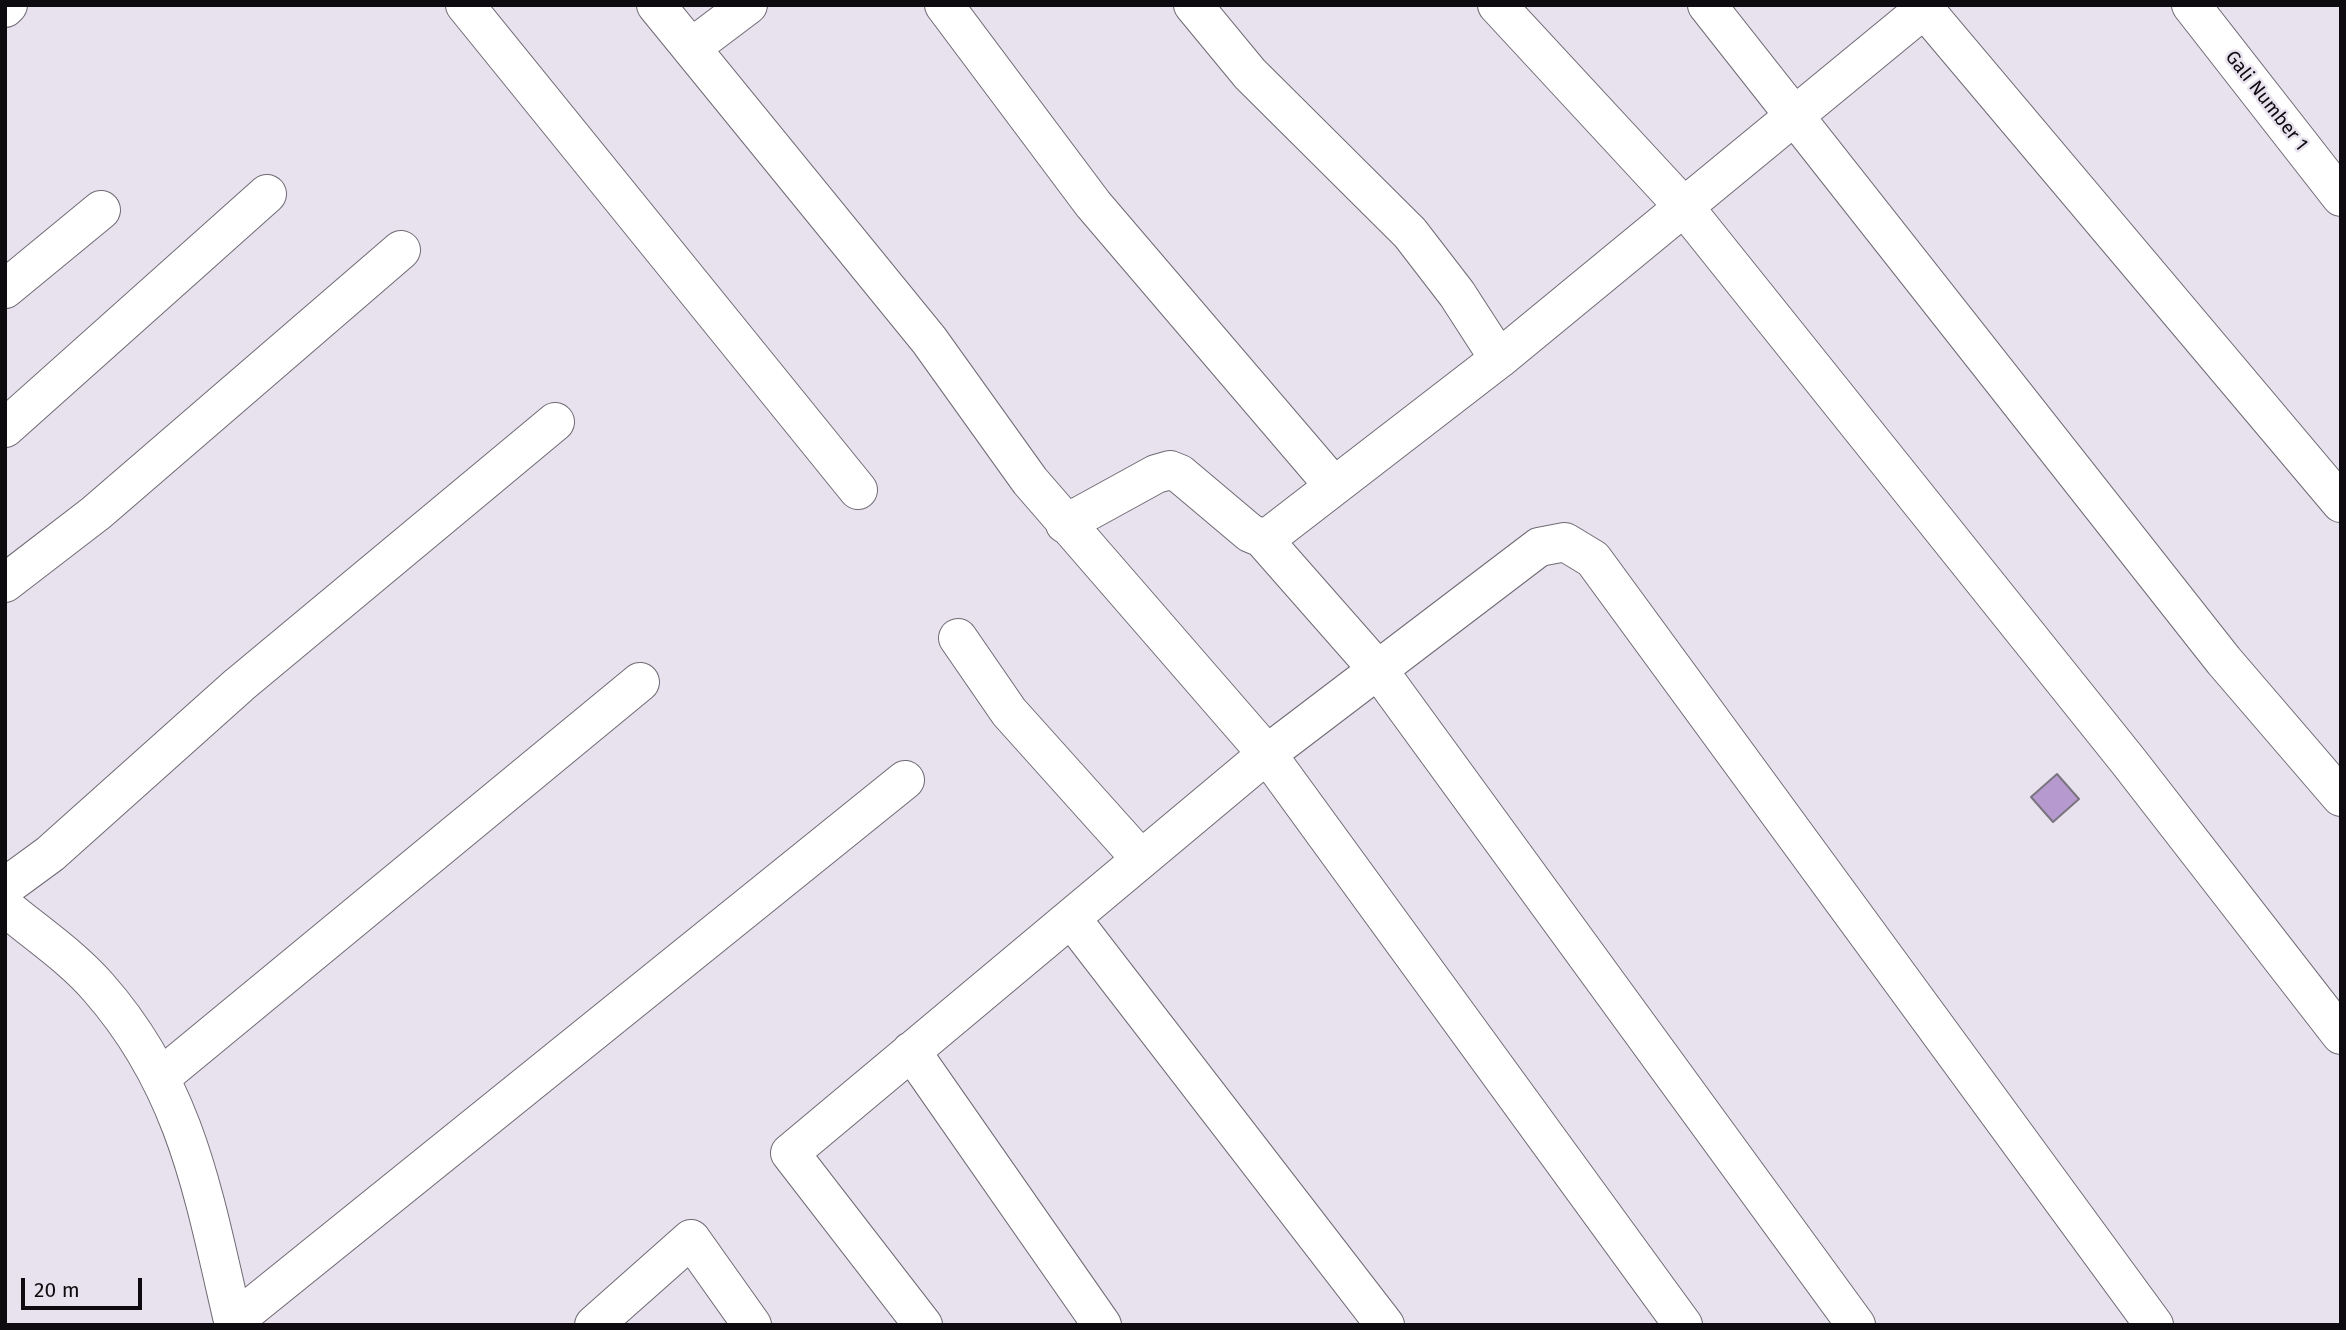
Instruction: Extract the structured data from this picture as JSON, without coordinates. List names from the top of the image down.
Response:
{
  "streets": {
    "street": ["Gali Number 1"]
  },
  "scale_bar": "20 m"
}
